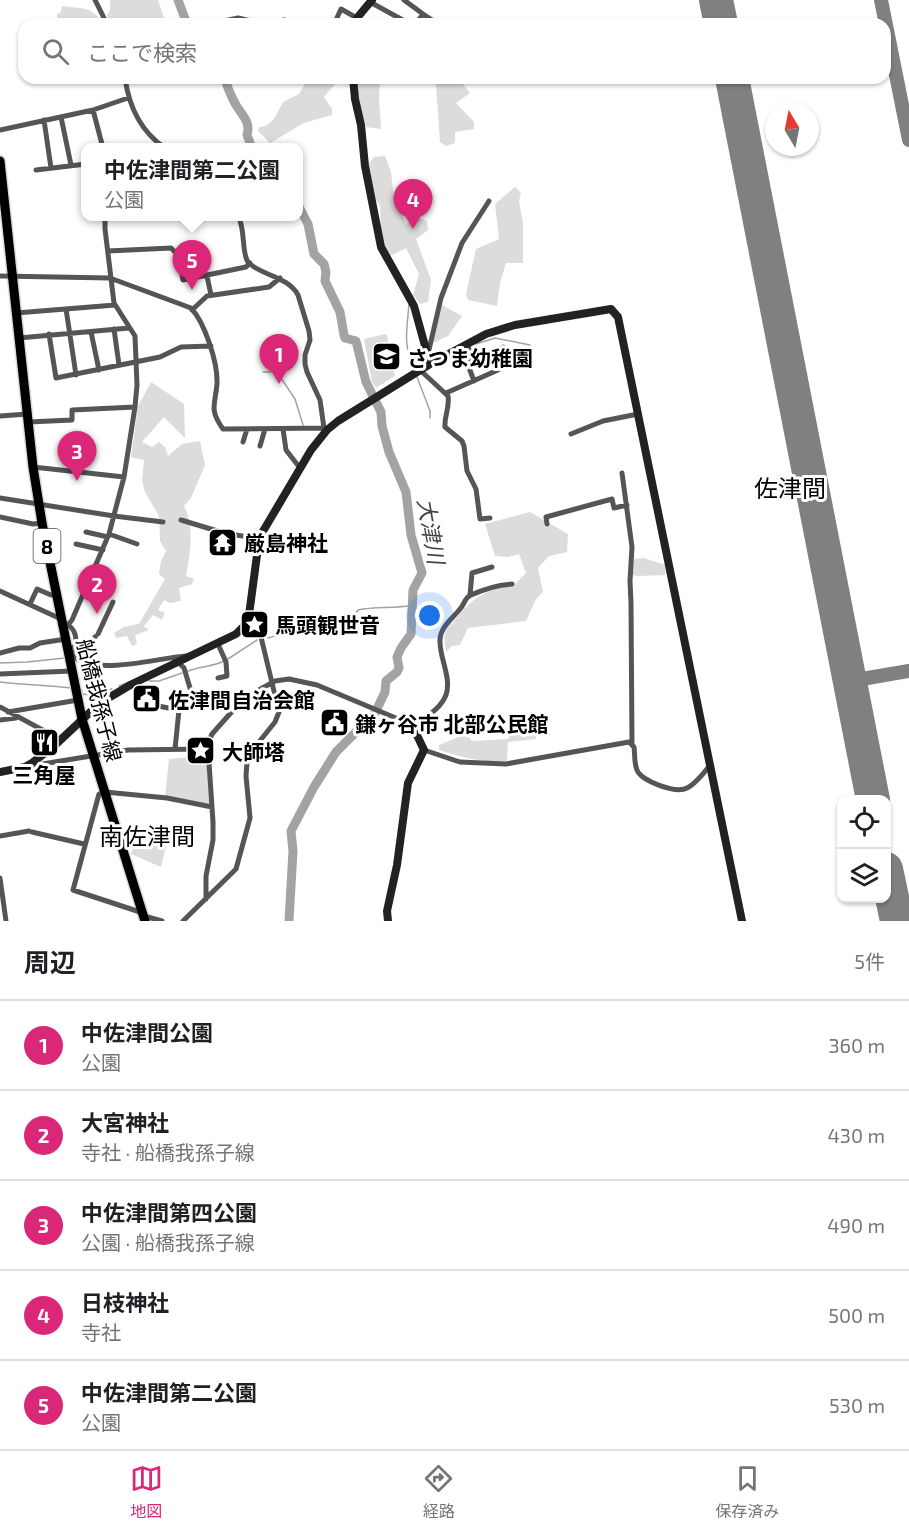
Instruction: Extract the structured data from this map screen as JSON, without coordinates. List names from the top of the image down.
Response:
{
  "streets": {
    "main road": ["8", "船橋我孫子線"]
  },
  "districts": ["佐津間", "南佐津間"],
  "water": ["大津川"],
  "places": {
    "school or university": ["さつま幼稚園"],
    "temple": ["厳島神社"],
    "place": ["馬頭観世音", "大師塔"],
    "public building": ["佐津間自治会館", "鎌ヶ谷市 北部公民館"],
    "restaurant": ["三角屋"]
  },
  "north": "top",
  "page": {
    "search": "ここで検索",
    "popup": ["中佐津間第二公園", "公園"],
    "pins": [
      "4",
      "5",
      "1",
      "3",
      "2"
    ],
    "heading": ["周辺", "5件"],
    "list": [
      {
        "mark": "1",
        "name": "中佐津間公園",
        "note": "公園",
        "value": "360 m"
      },
      {
        "mark": "2",
        "name": "大宮神社",
        "note": "寺社 · 船橋我孫子線",
        "value": "430 m"
      },
      {
        "mark": "3",
        "name": "中佐津間第四公園",
        "note": "公園 · 船橋我孫子線",
        "value": "490 m"
      },
      {
        "mark": "4",
        "name": "日枝神社",
        "note": "寺社",
        "value": "500 m"
      },
      {
        "mark": "5",
        "name": "中佐津間第二公園",
        "note": "公園",
        "value": "530 m"
      }
    ],
    "nav": ["地図", "経路", "保存済み"]
  }
}
